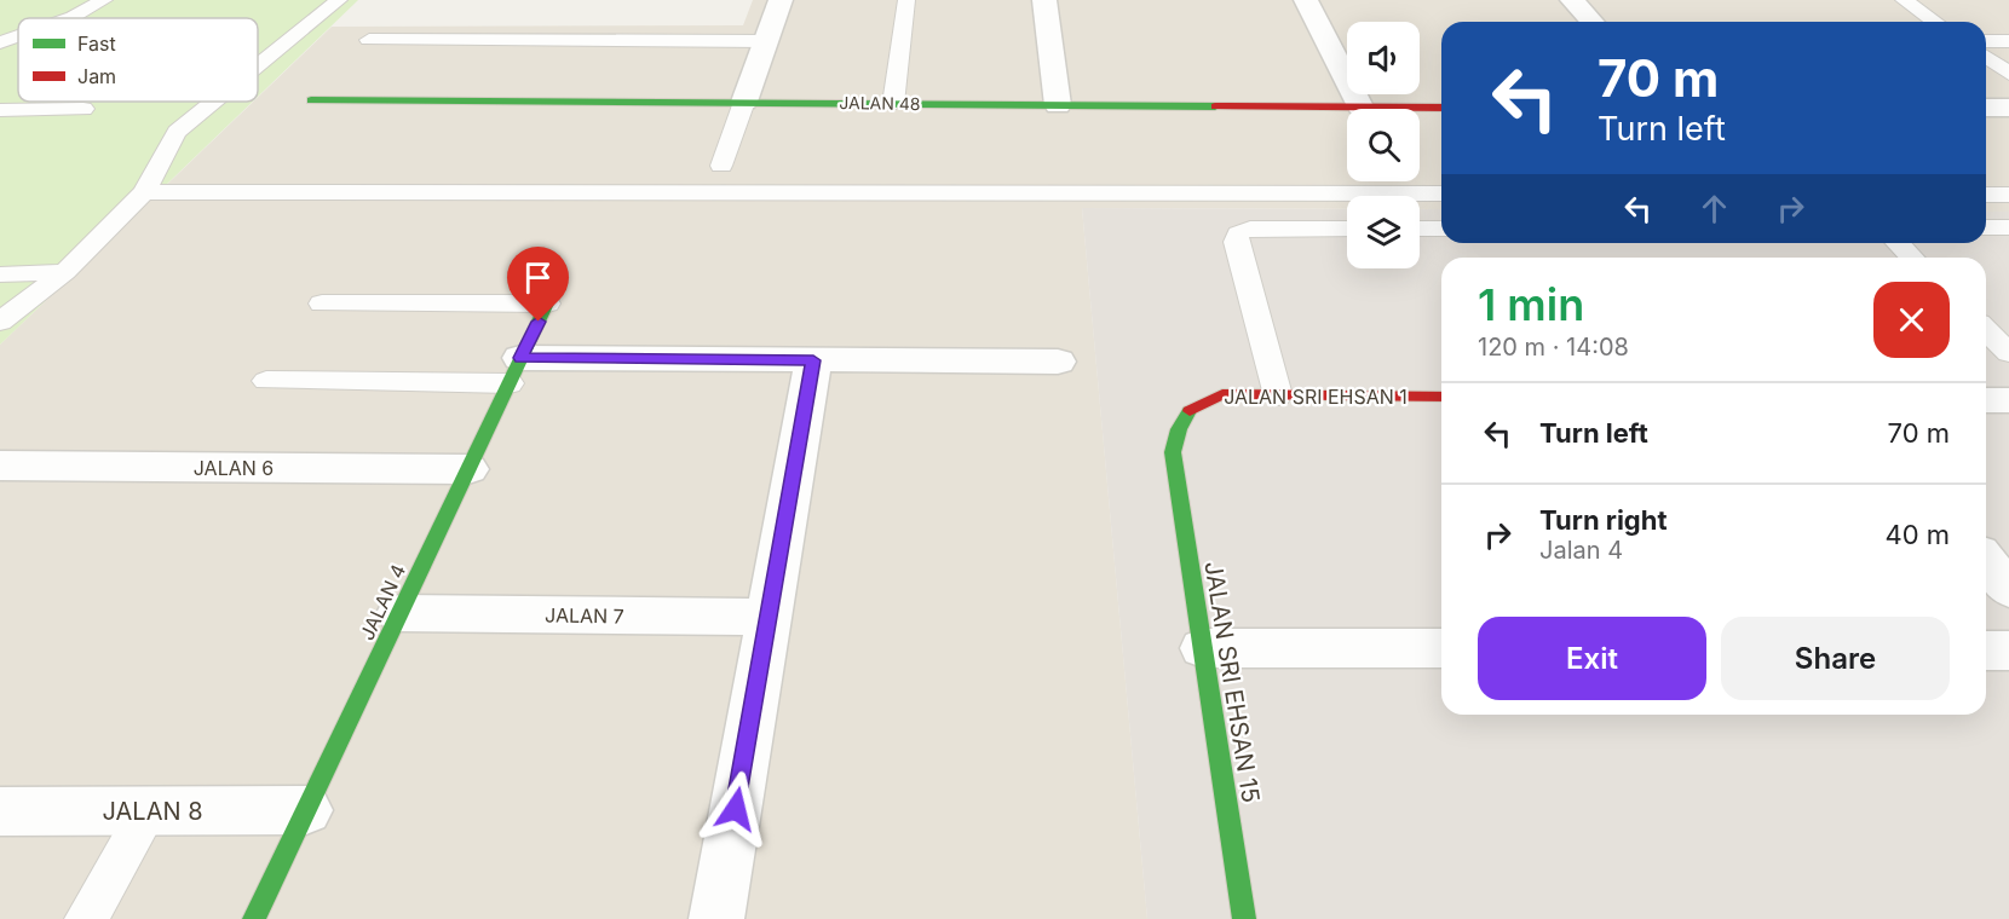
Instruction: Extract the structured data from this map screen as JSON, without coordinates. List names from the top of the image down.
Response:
{
  "streets": {
    "street": [
      "JALAN 48",
      "JALAN SRI EHSAN 1",
      "JALAN 6",
      "JALAN 4",
      "JALAN 7",
      "JALAN SRI EHSAN 15",
      "JALAN 8"
    ]
  },
  "crossings": [
    ["JALAN SRI EHSAN 1", "JALAN SRI EHSAN 15"],
    ["JALAN 6", "JALAN 4"],
    ["JALAN 4", "JALAN 7"],
    ["JALAN 4", "JALAN 8"]
  ],
  "legend": ["Fast", "Jam"],
  "page": {
    "turn": ["70 m", "Turn left"],
    "heading": ["1 min", "120 m · 14:08"],
    "list": [
      {
        "name": "Turn left",
        "value": "70 m"
      },
      {
        "name": "Turn right",
        "note": "Jalan 4",
        "value": "40 m"
      }
    ],
    "buttons": ["Exit", "Share"]
  }
}
